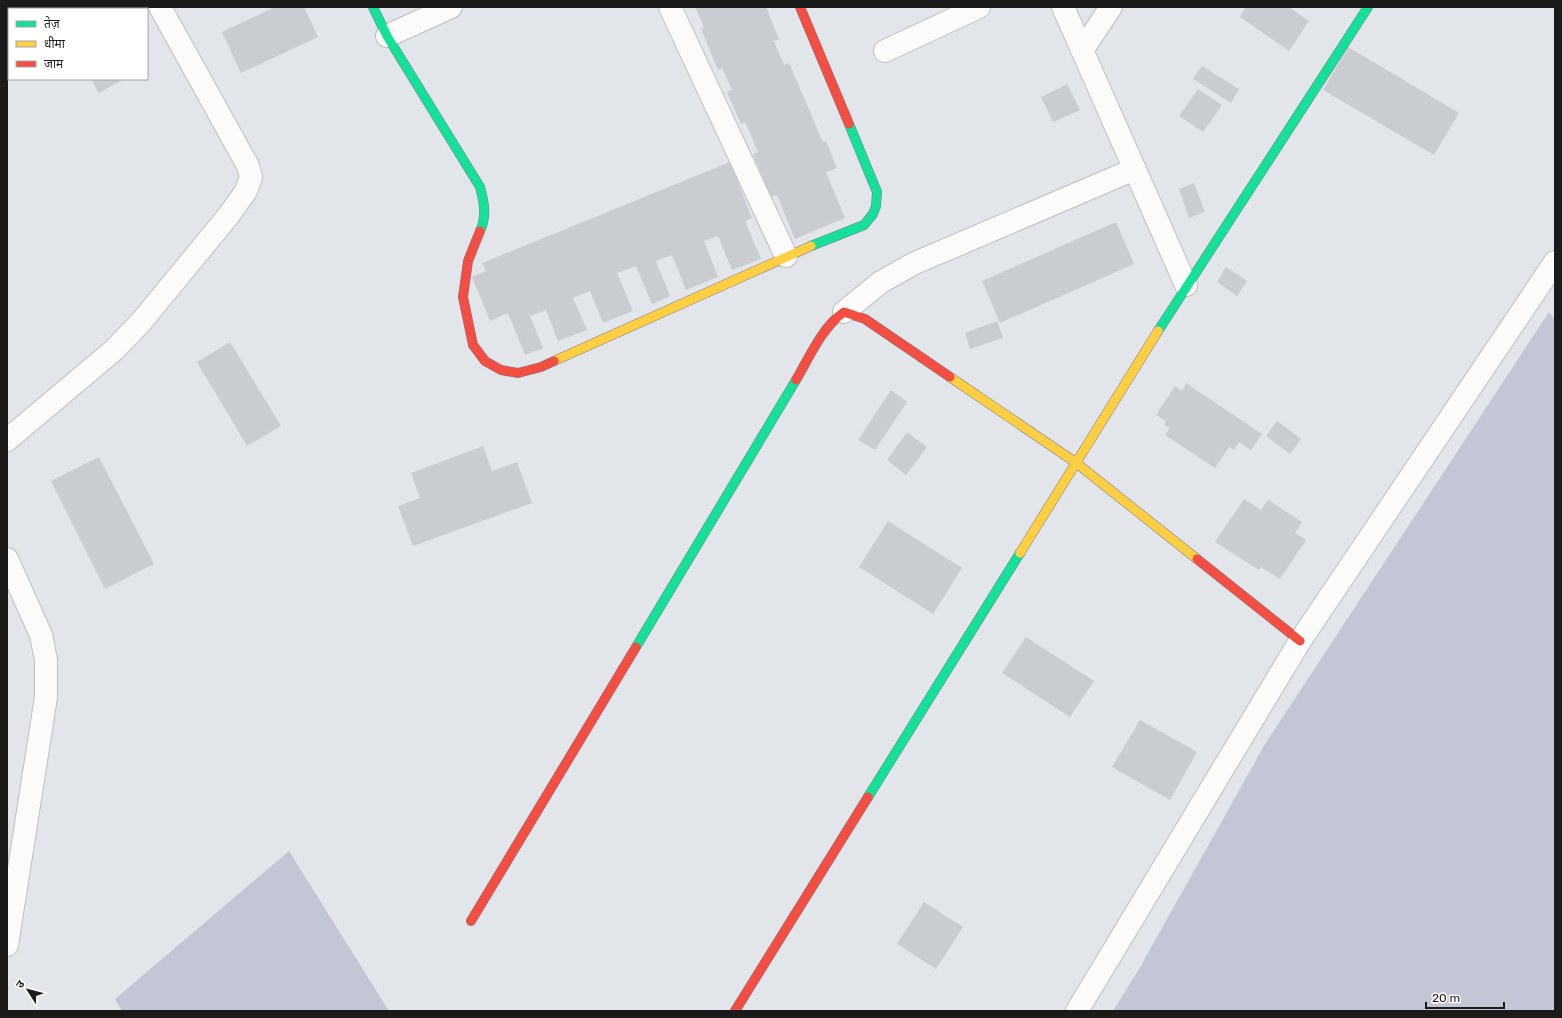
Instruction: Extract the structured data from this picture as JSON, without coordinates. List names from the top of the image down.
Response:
{
  "legend": ["तेज़", "धीमा", "जाम"],
  "scale_bar": "20 m",
  "north": "top left"
}
